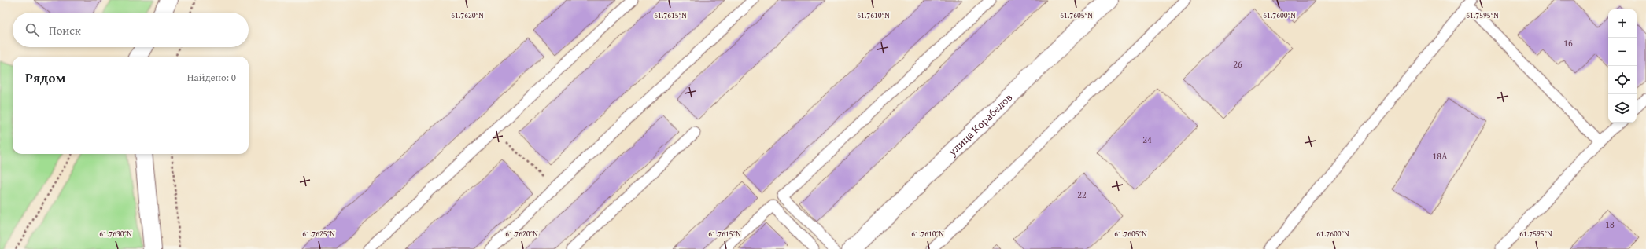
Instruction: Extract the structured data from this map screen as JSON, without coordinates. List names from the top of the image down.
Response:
{
  "streets": {
    "street": ["улица Корабелов"]
  },
  "house_numbers": [
    "16",
    "26",
    "24",
    "18А",
    "22",
    "18"
  ],
  "page": {
    "map_buttons": ["+", "−"],
    "search": "Поиск",
    "heading": ["Рядом", "Найдено: 0"]
  },
  "coordinates": [
    "61.7620°N",
    "61.7615°N",
    "61.7610°N",
    "61.7605°N",
    "61.7600°N",
    "61.7595°N",
    "61.7630°N",
    "61.7625°N"
  ]
}
